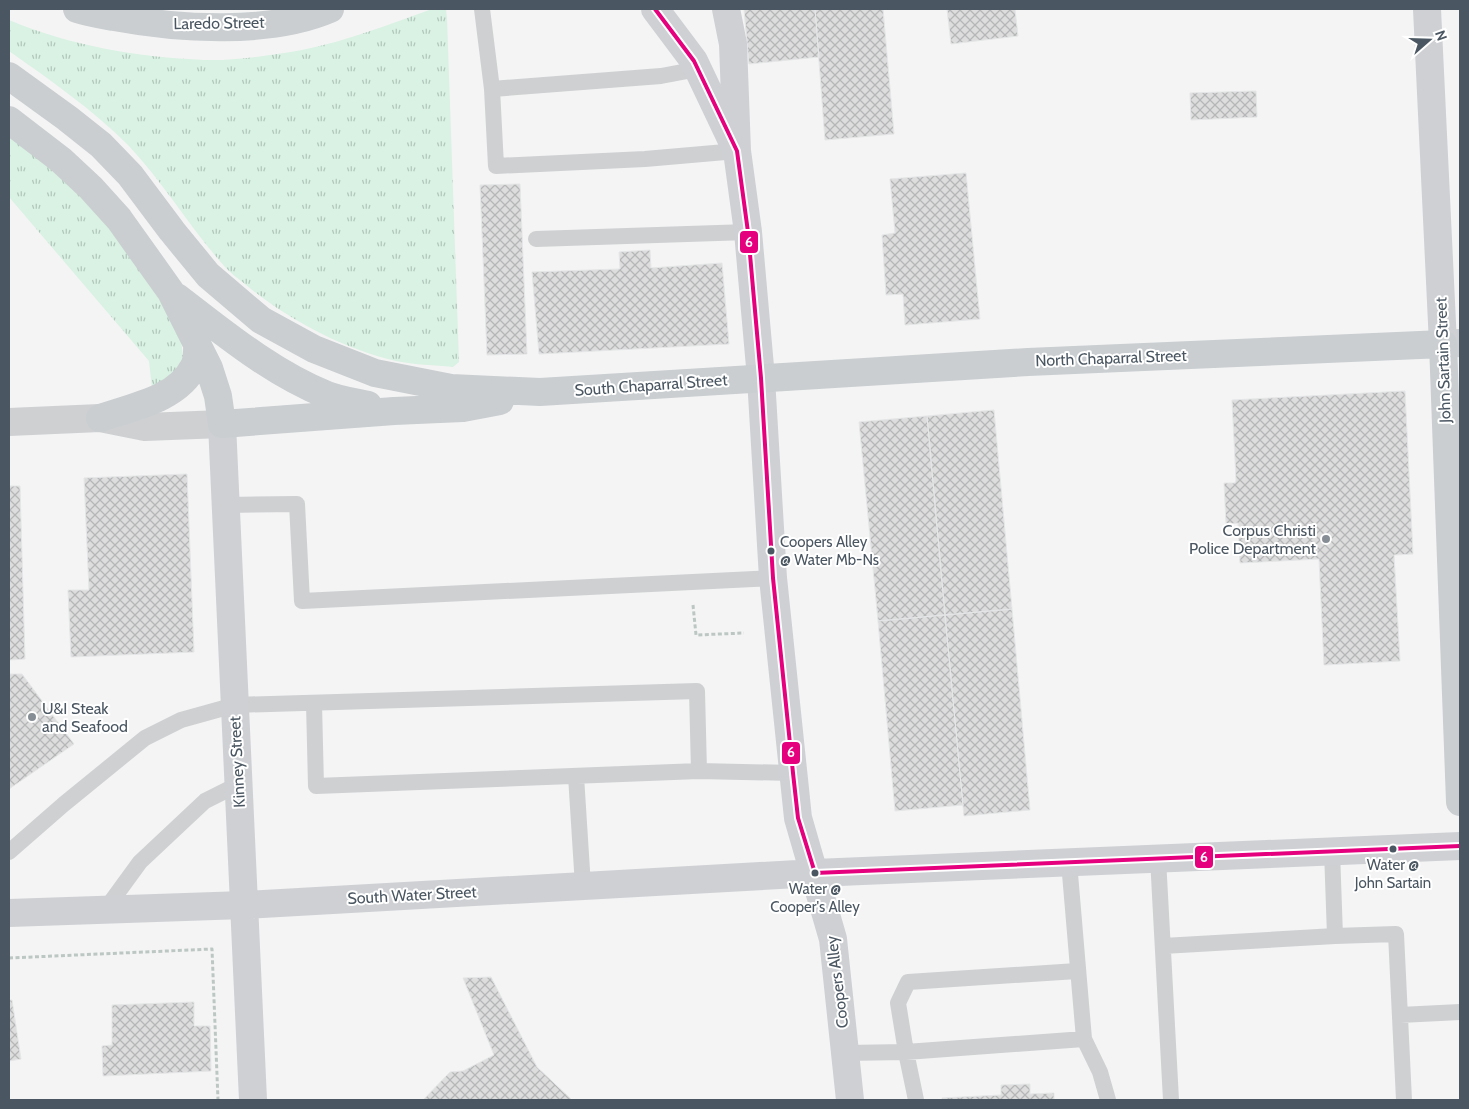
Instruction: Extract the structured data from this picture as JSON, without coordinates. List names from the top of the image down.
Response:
{
  "streets": {
    "main road": [
      "Laredo Street",
      "North Chaparral Street",
      "John Sartain Street",
      "South Chaparral Street"
    ],
    "street": ["Kinney Street", "South Water Street", "Coopers Alley"]
  },
  "crossings": [
    ["North Chaparral Street", "John Sartain Street"],
    ["North Chaparral Street", "South Chaparral Street"],
    ["North Chaparral Street", "Coopers Alley"],
    ["South Chaparral Street", "Coopers Alley"],
    ["Kinney Street", "South Water Street"],
    ["South Water Street", "Coopers Alley"]
  ],
  "places": [
    "Corpus Christi Police Department",
    "Coopers Alley @ Water Mb-Ns",
    "U&I Steak and Seafood",
    "Water @ John Sartain",
    "Water @ Cooper's Alley"
  ],
  "lines": ["transit line 6"],
  "north": "right"
}
